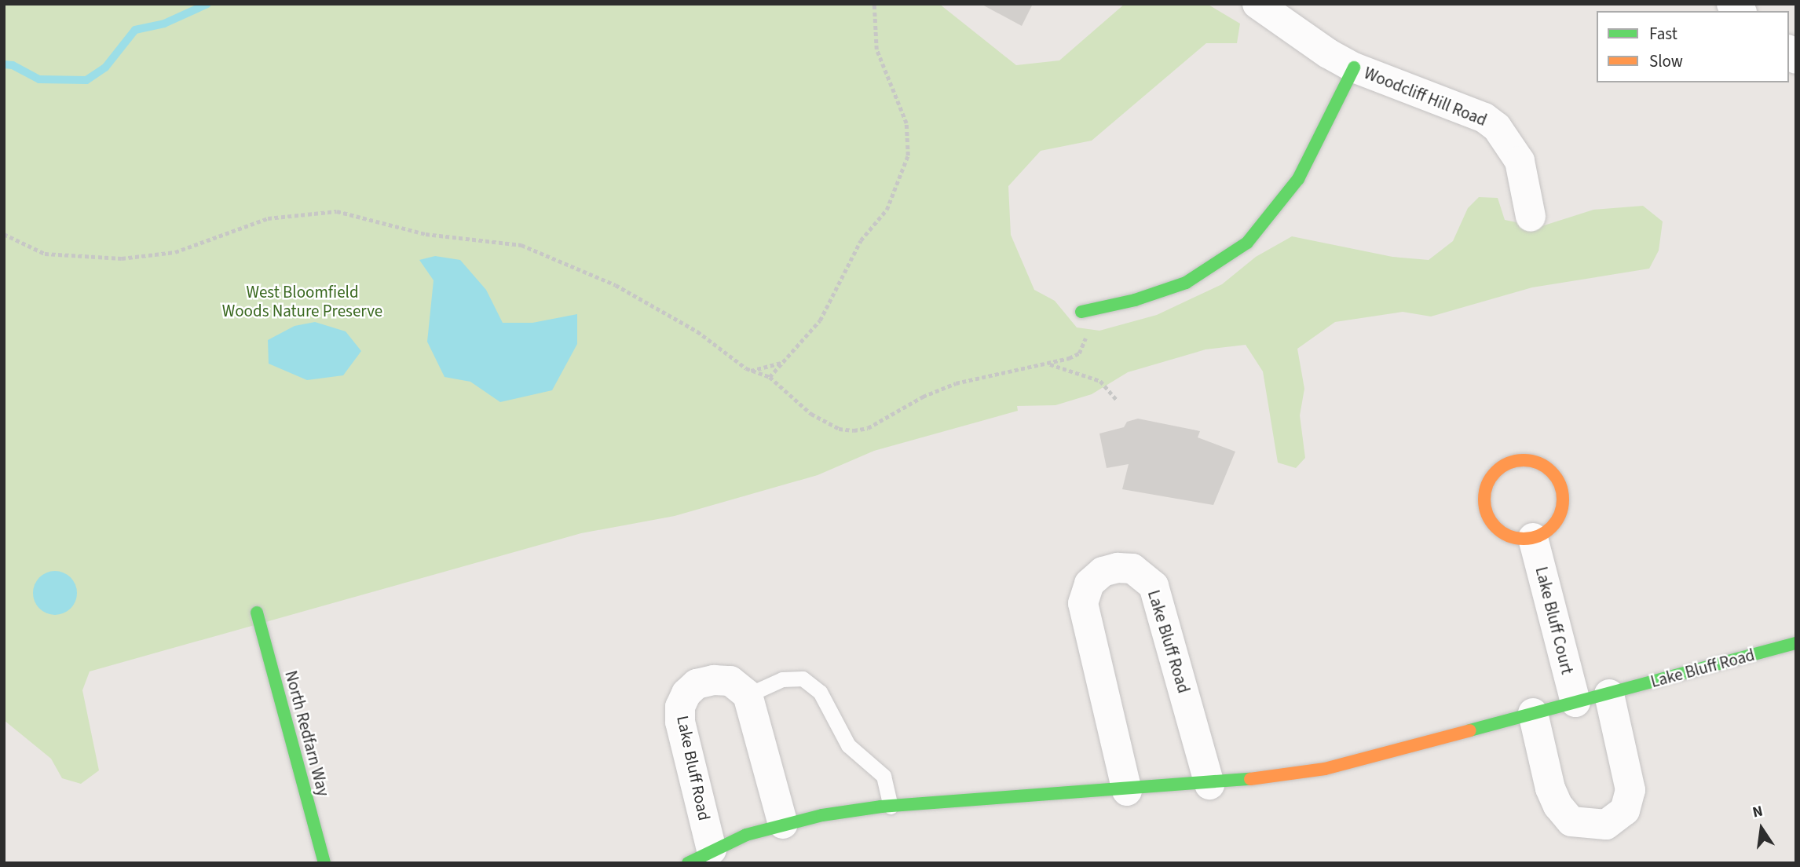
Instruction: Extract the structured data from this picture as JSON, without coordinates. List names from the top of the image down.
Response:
{
  "streets": {
    "street": [
      "Woodcliff Hill Road",
      "Lake Bluff Court",
      "Lake Bluff Road",
      "North Redfarn Way"
    ]
  },
  "crossings": [
    ["Lake Bluff Court", "Lake Bluff Road"]
  ],
  "parks": ["West Bloomfield Woods Nature Preserve"],
  "legend": ["Fast", "Slow"],
  "north": "top"
}
